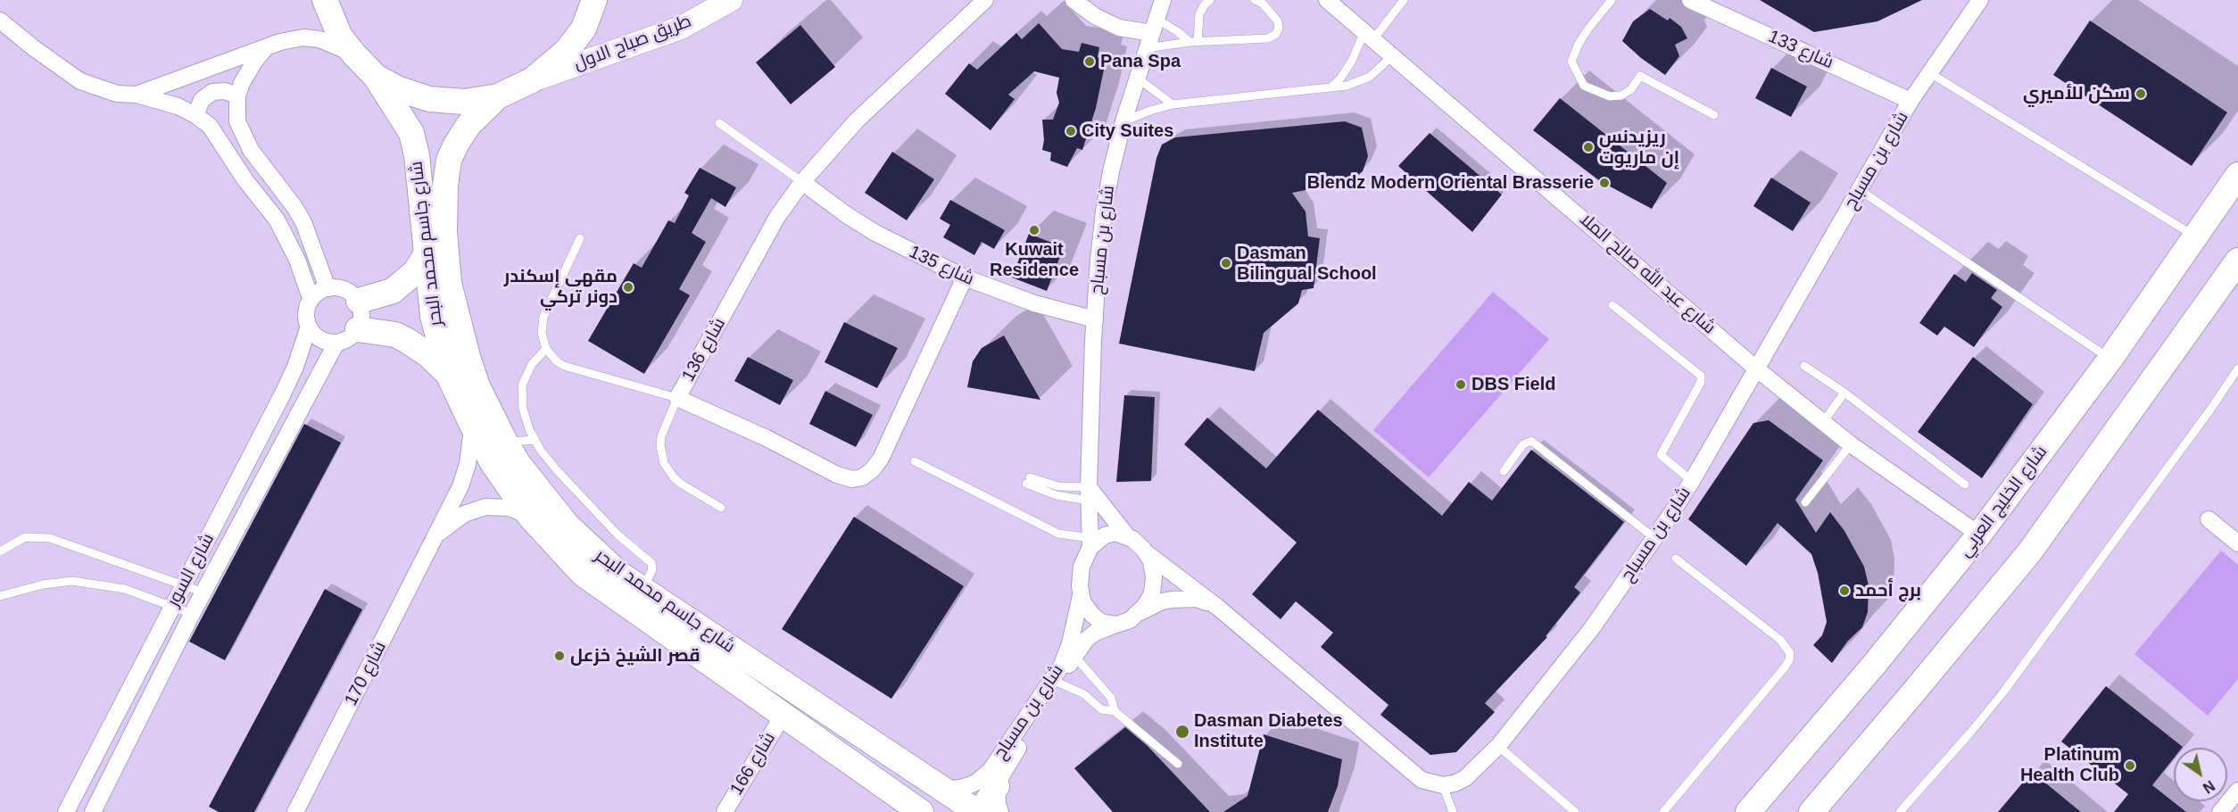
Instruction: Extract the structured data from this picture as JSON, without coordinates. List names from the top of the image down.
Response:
{
  "streets": {
    "main road": ["طريق صباح الاول", "شارع جاسم محمد البحر", "شارع الخليج العربي"],
    "street": [
      "شارع 133",
      "شارع بن مسباح",
      "شارع 135",
      "شارع عبد الله صالح الملا",
      "شارع 136",
      "شارع السور",
      "شارع 170",
      "شارع 166"
    ]
  },
  "crossings": [
    ["شارع 133", "شارع بن مسباح"],
    ["شارع بن مسباح", "شارع جاسم محمد البحر"],
    ["شارع بن مسباح", "شارع 135"],
    ["شارع بن مسباح", "شارع عبد الله صالح الملا"],
    ["شارع جاسم محمد البحر", "شارع 170"],
    ["شارع جاسم محمد البحر", "شارع 166"],
    ["شارع 135", "شارع 136"],
    ["شارع عبد الله صالح الملا", "شارع الخليج العربي"]
  ],
  "places": [
    "Pana Spa",
    "سكن للأميري",
    "City Suites",
    "ريزيدنس إن ماريوت",
    "Blendz Modern Oriental Brasserie",
    "Kuwait Residence",
    "Dasman Bilingual School",
    "مقهى إسكندر دونر تركي",
    "DBS Field",
    "برج أحمد",
    "قصر الشيخ خزعل",
    "Dasman Diabetes Institute",
    "Platinum Health Club"
  ],
  "north": "bottom right"
}
